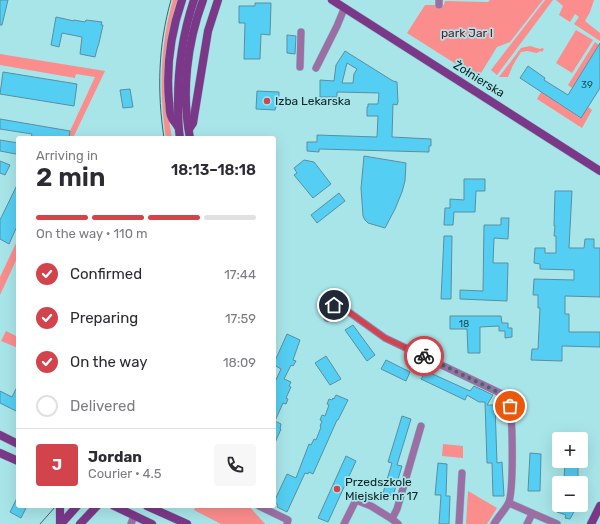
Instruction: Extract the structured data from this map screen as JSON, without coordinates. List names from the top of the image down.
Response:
{
  "streets": {
    "street": ["Żołnierska"]
  },
  "parks": ["park Jar I"],
  "places": ["Izba Lekarska", "Przedszkole Miejskie nr 17"],
  "house_numbers": ["39", "18"],
  "page": {
    "heading": ["2 min", "Arriving in", "18:13–18:18"],
    "panel": ["Jordan", "Courier · 4.5"],
    "bar": "On the way · 110 m",
    "list": [
      ["Confirmed", "17:44"],
      ["Preparing", "17:59"],
      ["On the way", "18:09"],
      "Delivered"
    ],
    "map_buttons": ["+", "−"],
    "round": "J"
  }
}
